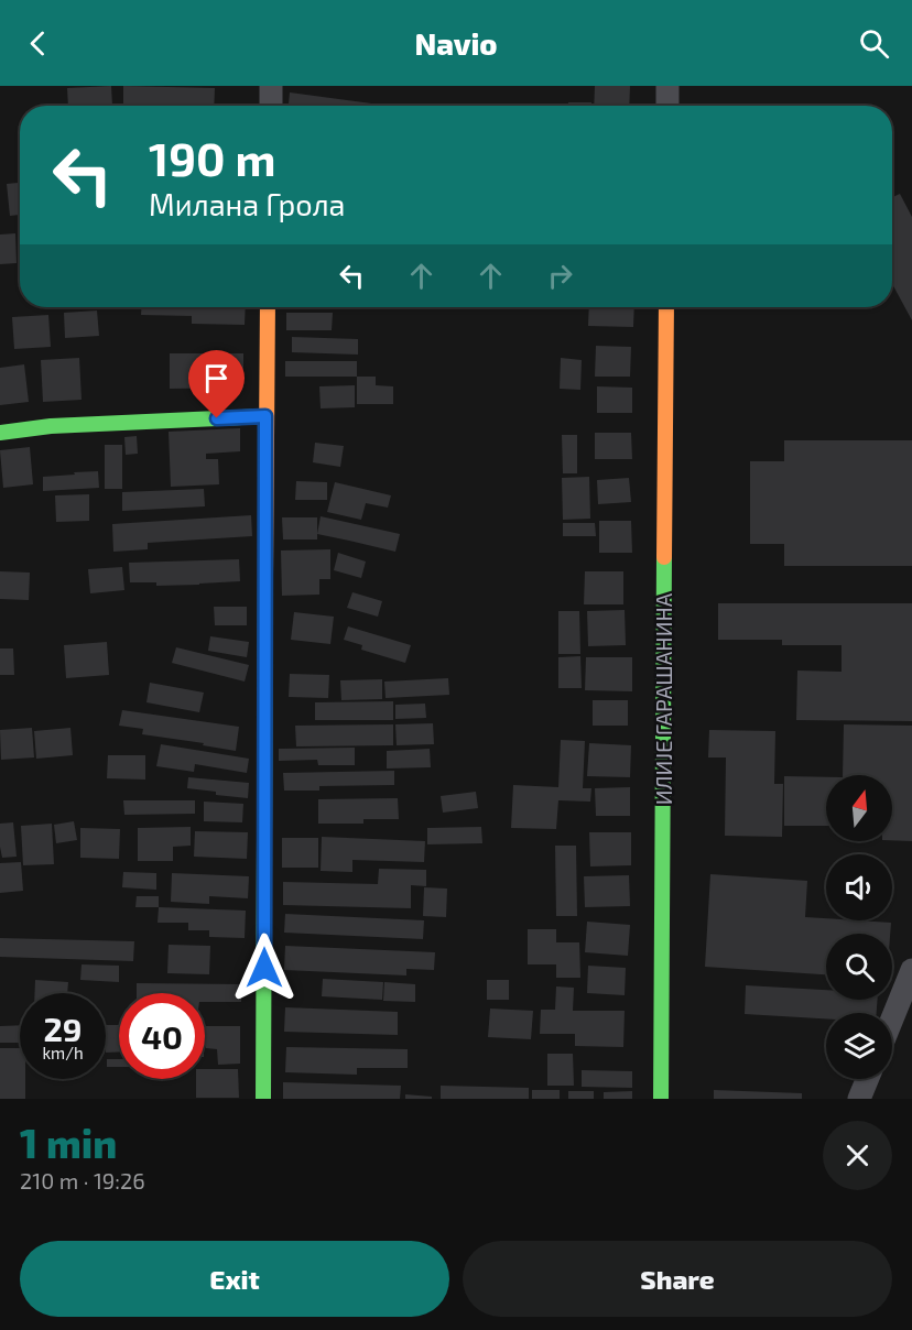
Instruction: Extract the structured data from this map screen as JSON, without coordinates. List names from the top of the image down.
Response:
{
  "streets": {
    "street": ["ИЛИЈЕ ГАРАШАНИНА"]
  },
  "north": "top",
  "page": {
    "header": "Navio",
    "turn": ["190 m", "Милана Грола"],
    "speed": "29 km/h",
    "limit": "40",
    "heading": ["1 min", "210 m · 19:26"],
    "buttons": ["Exit", "Share"]
  }
}
